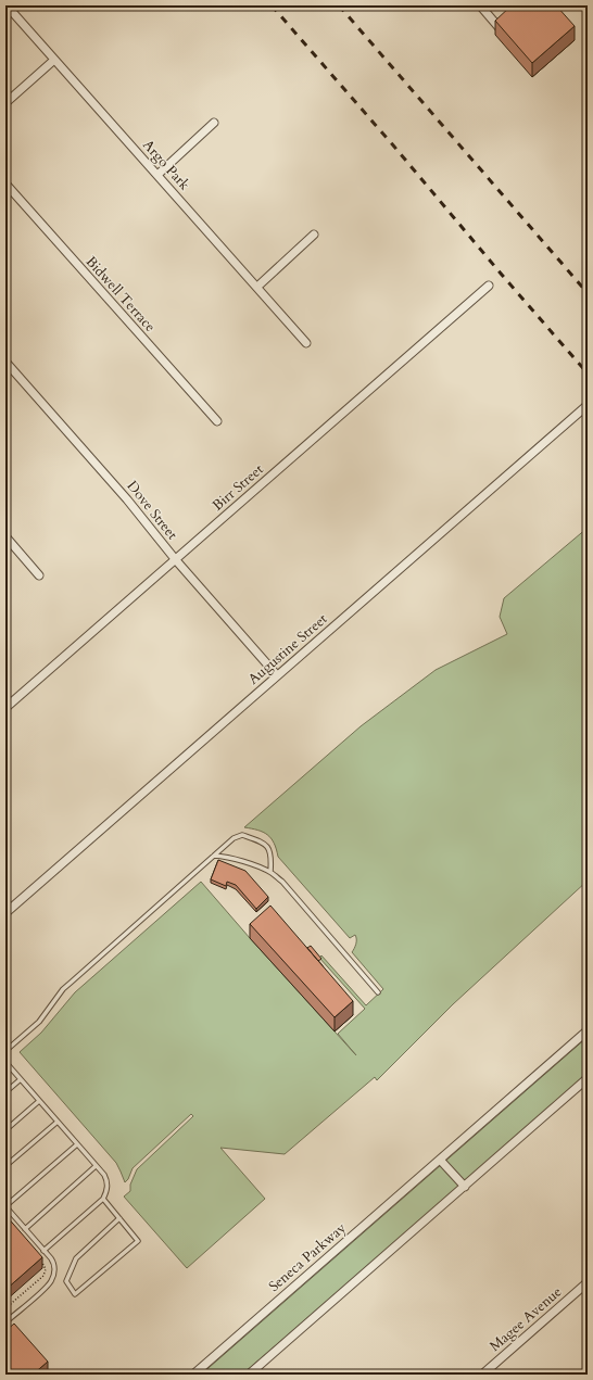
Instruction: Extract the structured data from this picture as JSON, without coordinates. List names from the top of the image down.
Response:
{
  "streets": {
    "street": [
      "Argo Park",
      "Bidwell Terrace",
      "Birr Street",
      "Dove Street",
      "Augustine Street",
      "Seneca Parkway",
      "Magee Avenue"
    ]
  },
  "crossings": [
    ["Birr Street", "Dove Street"],
    ["Dove Street", "Augustine Street"]
  ]
}
